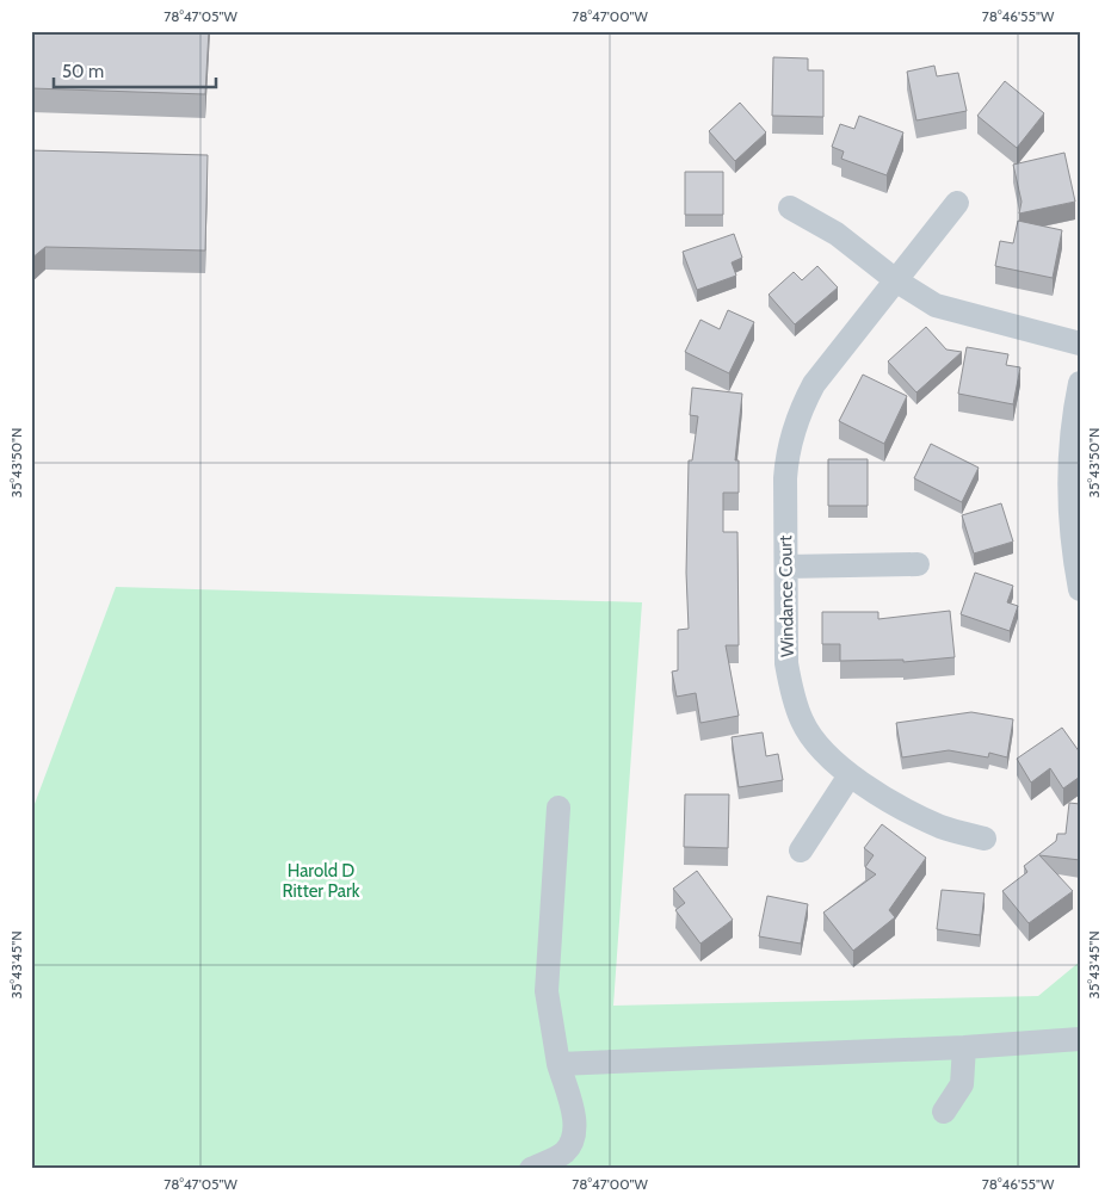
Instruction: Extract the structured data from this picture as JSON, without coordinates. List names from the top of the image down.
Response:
{
  "streets": {
    "street": ["Windance Court"]
  },
  "parks": ["Harold D Ritter Park"],
  "scale_bar": "50 m",
  "coordinates": [
    "78°47'05\"W",
    "78°47'00\"W",
    "78°46'55\"W",
    "35°43'50\"N",
    "35°43'45\"N"
  ]
}
